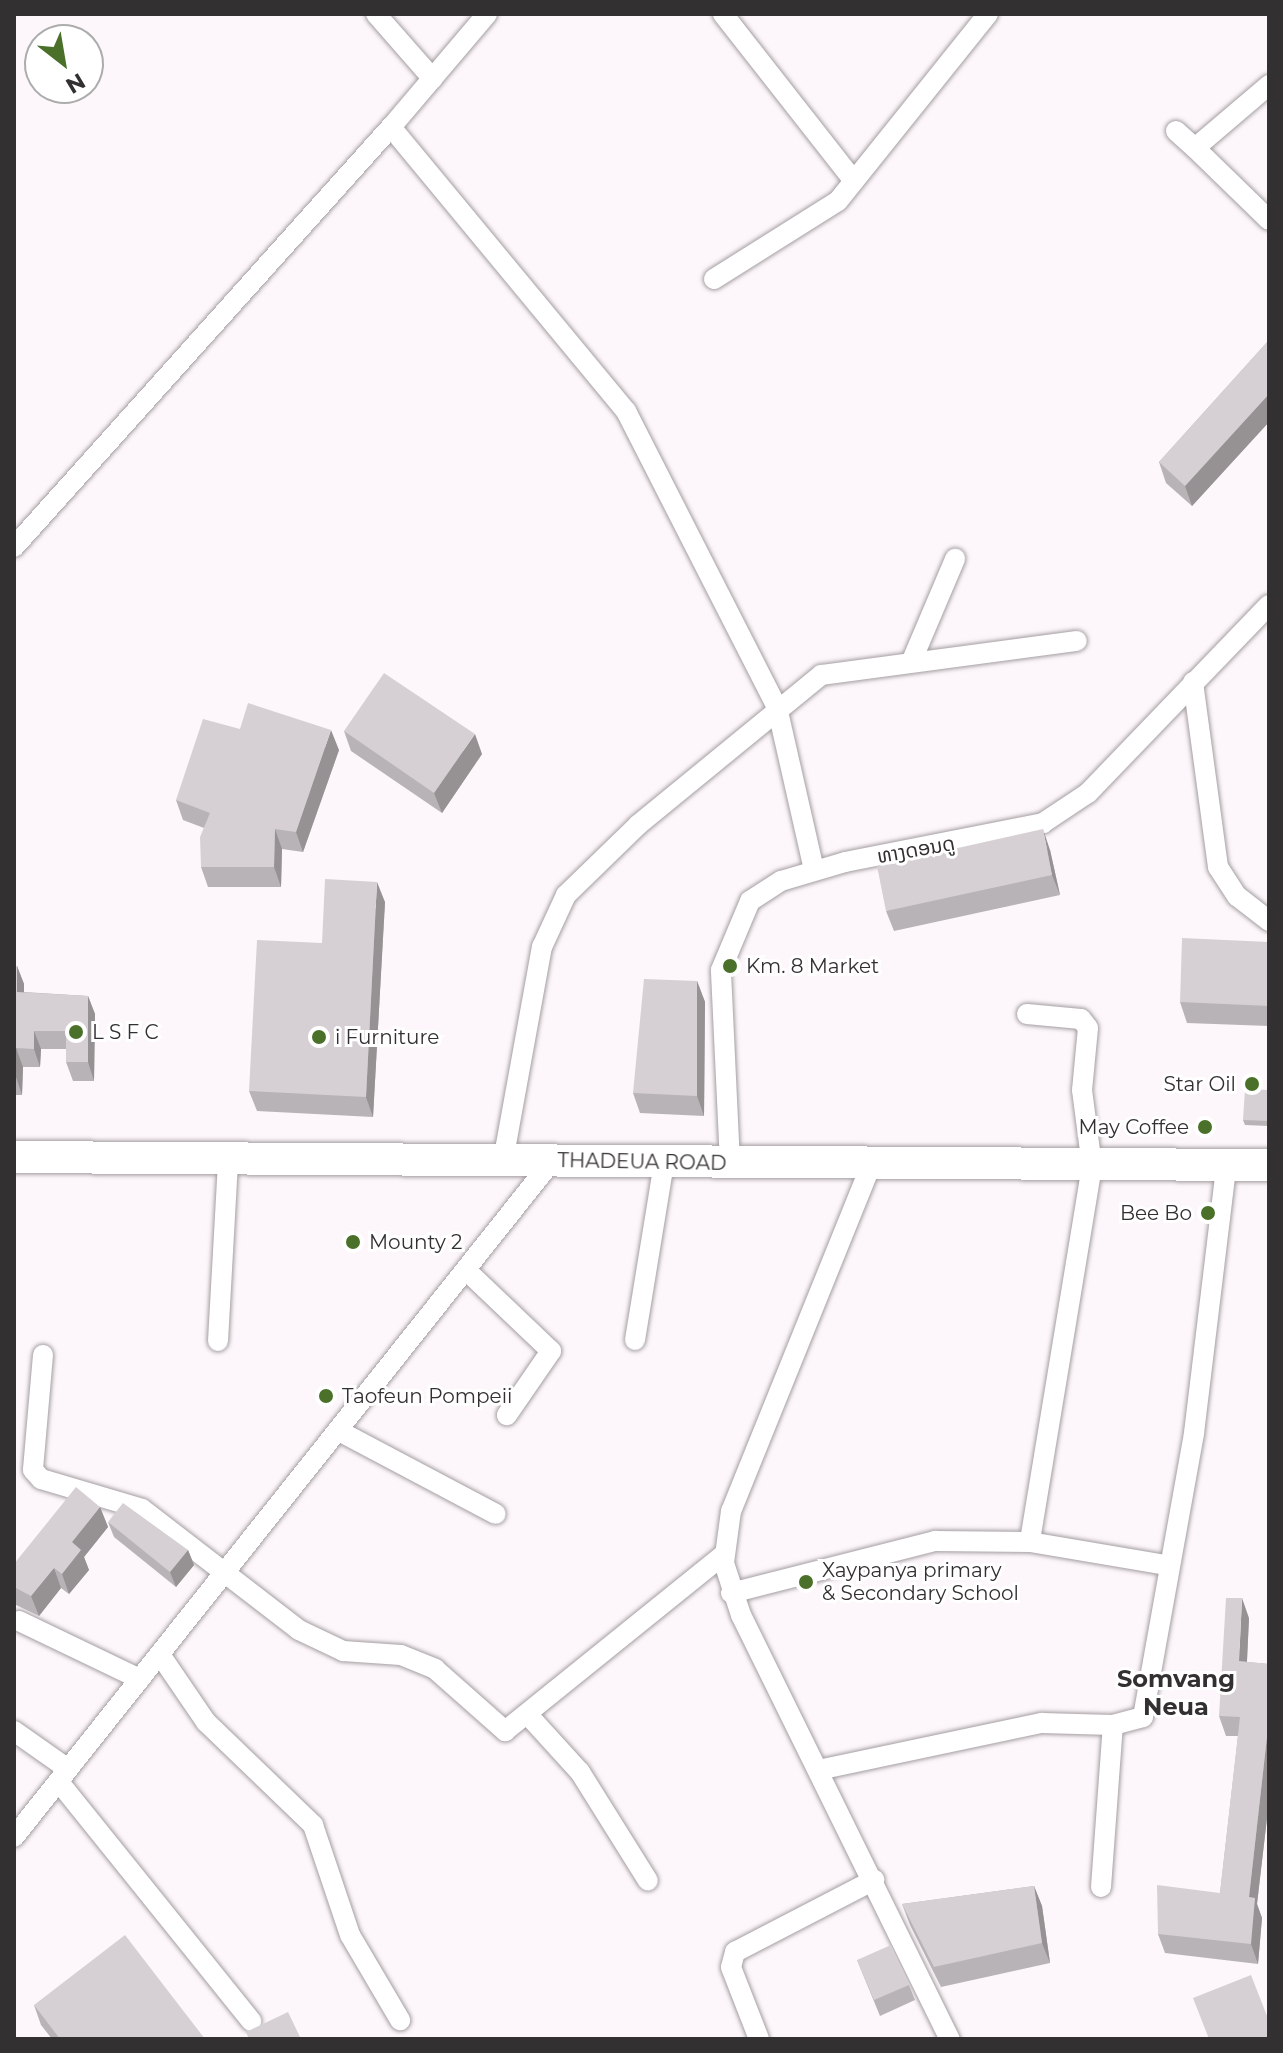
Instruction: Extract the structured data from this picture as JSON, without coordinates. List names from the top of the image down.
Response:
{
  "streets": {
    "main road": ["THADEUA ROAD"],
    "street": ["ທາງດອນດູ"]
  },
  "crossings": [
    ["ທາງດອນດູ", "THADEUA ROAD"]
  ],
  "districts": ["Somvang Neua"],
  "places": [
    "Km. 8 Market",
    "L S F C",
    "i Furniture",
    "Star Oil",
    "May Coffee",
    "Bee Bo",
    "Mounty 2",
    "Taofeun Pompeii",
    "Xaypanya primary & Secondary School"
  ],
  "north": "bottom right"
}
